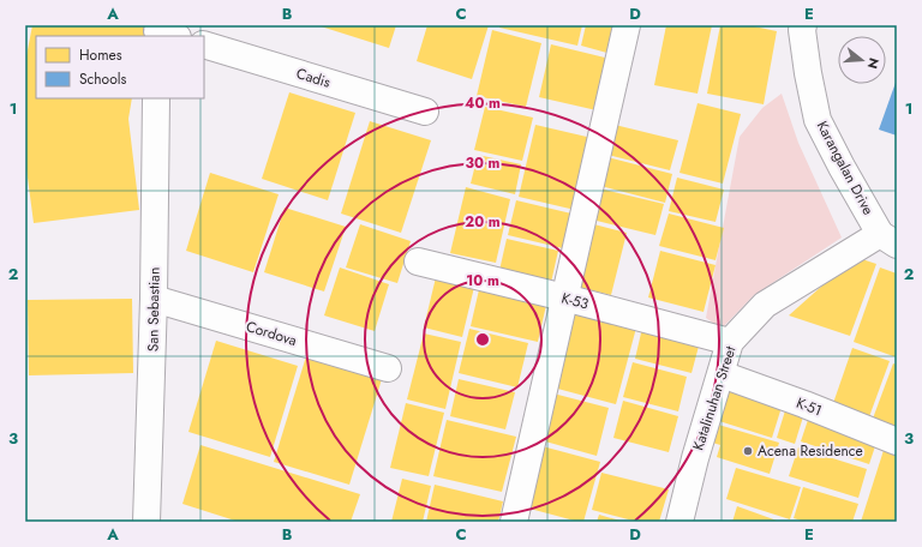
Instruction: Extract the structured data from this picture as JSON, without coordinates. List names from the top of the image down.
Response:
{
  "streets": {
    "street": [
      "Cadis",
      "Karangalan Drive",
      "K-53",
      "San Sebastian",
      "Cordova",
      "Katalinuhan Street",
      "K-51"
    ]
  },
  "crossings": [
    ["Karangalan Drive", "Katalinuhan Street"],
    ["K-53", "Katalinuhan Street"],
    ["San Sebastian", "Cordova"],
    ["Katalinuhan Street", "K-51"]
  ],
  "places": ["Acena Residence"],
  "legend": ["Homes", "Schools"],
  "north": "right",
  "grid": {
    "columns": [
      "A",
      "B",
      "C",
      "D",
      "E"
    ],
    "rows": ["1", "2", "3"]
  },
  "rings": [
    "40 m",
    "30 m",
    "20 m",
    "10 m"
  ]
}
